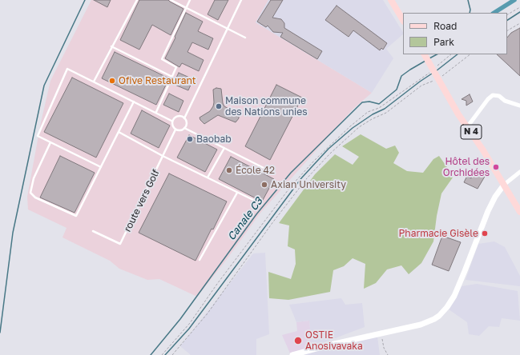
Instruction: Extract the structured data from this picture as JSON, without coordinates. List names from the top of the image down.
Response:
{
  "streets": {
    "main road": ["N 4"],
    "lane": ["route vers Golf"]
  },
  "water": ["Canale C3"],
  "places": [
    "Ofive Restaurant",
    "Maison commune des Nations unies",
    "Baobab",
    "Hôtel des Orchidées",
    "École 42",
    "Axian University",
    "Pharmacie Gisèle",
    "OSTIE Anosivavaka"
  ],
  "legend": ["Road", "Park"]
}
